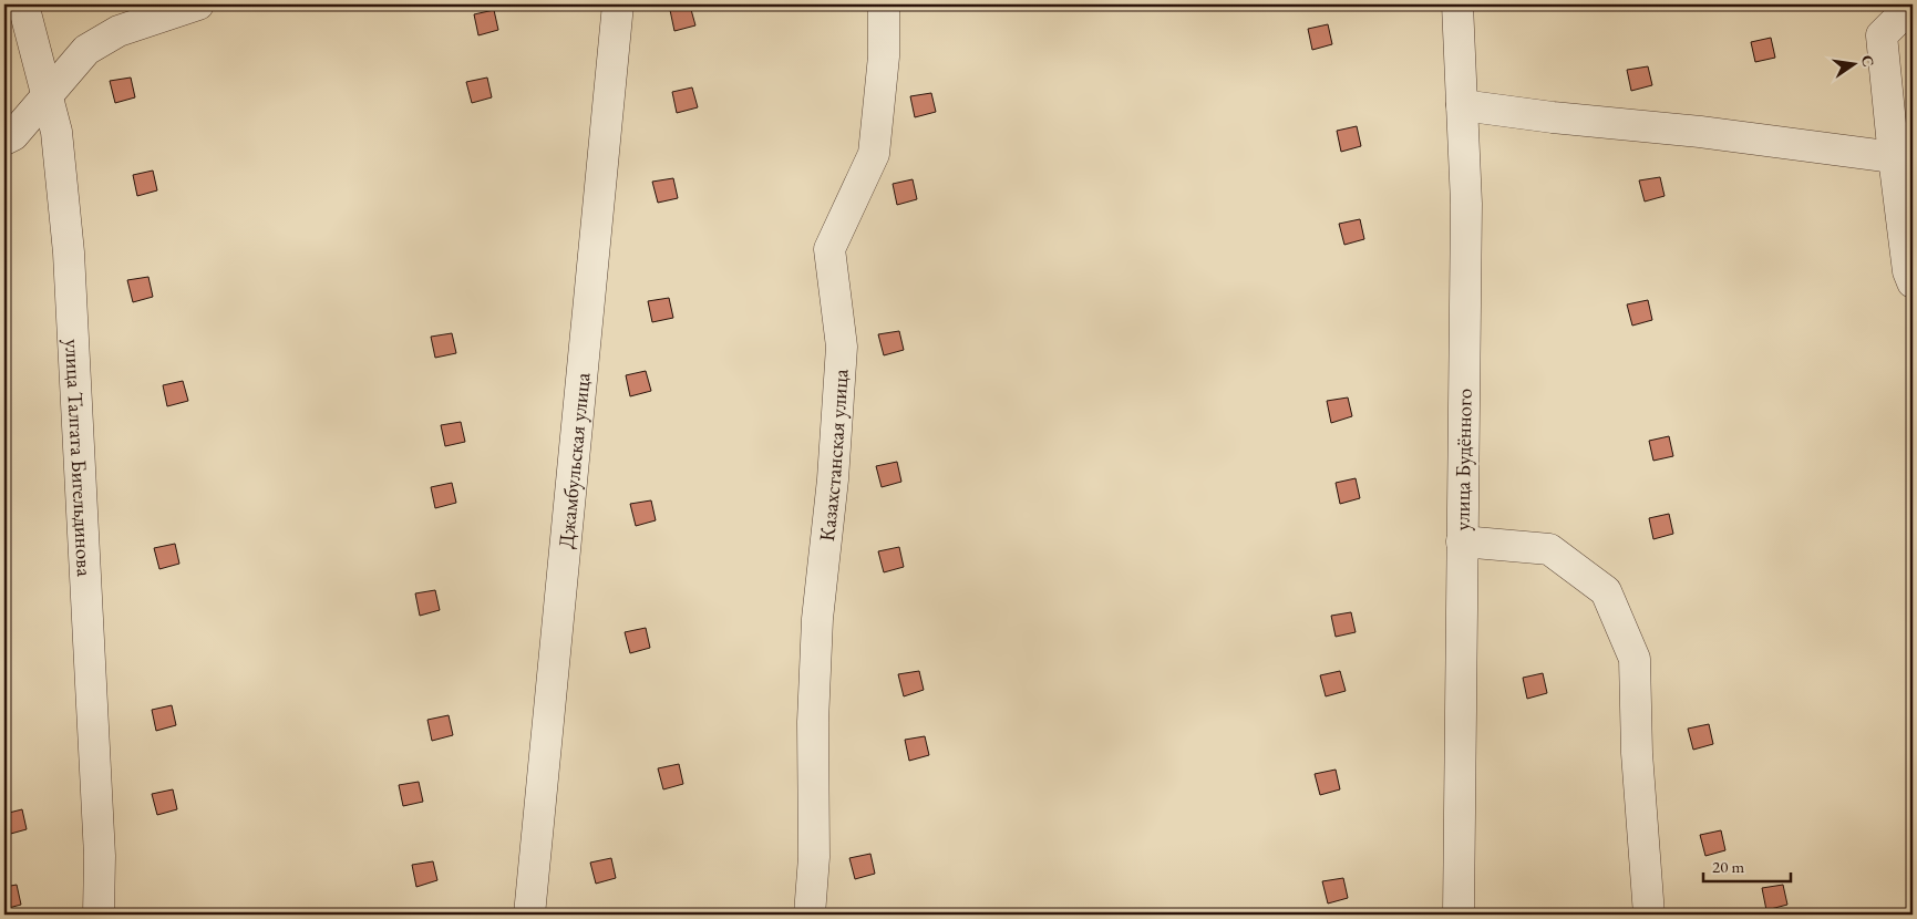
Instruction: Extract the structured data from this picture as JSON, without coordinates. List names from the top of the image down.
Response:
{
  "streets": {
    "street": [
      "Казахстанская улица",
      "улица Талгата Бигельдинова",
      "Джамбульская улица",
      "улица Будённого"
    ]
  },
  "scale_bar": "20 m",
  "north": "right"
}
